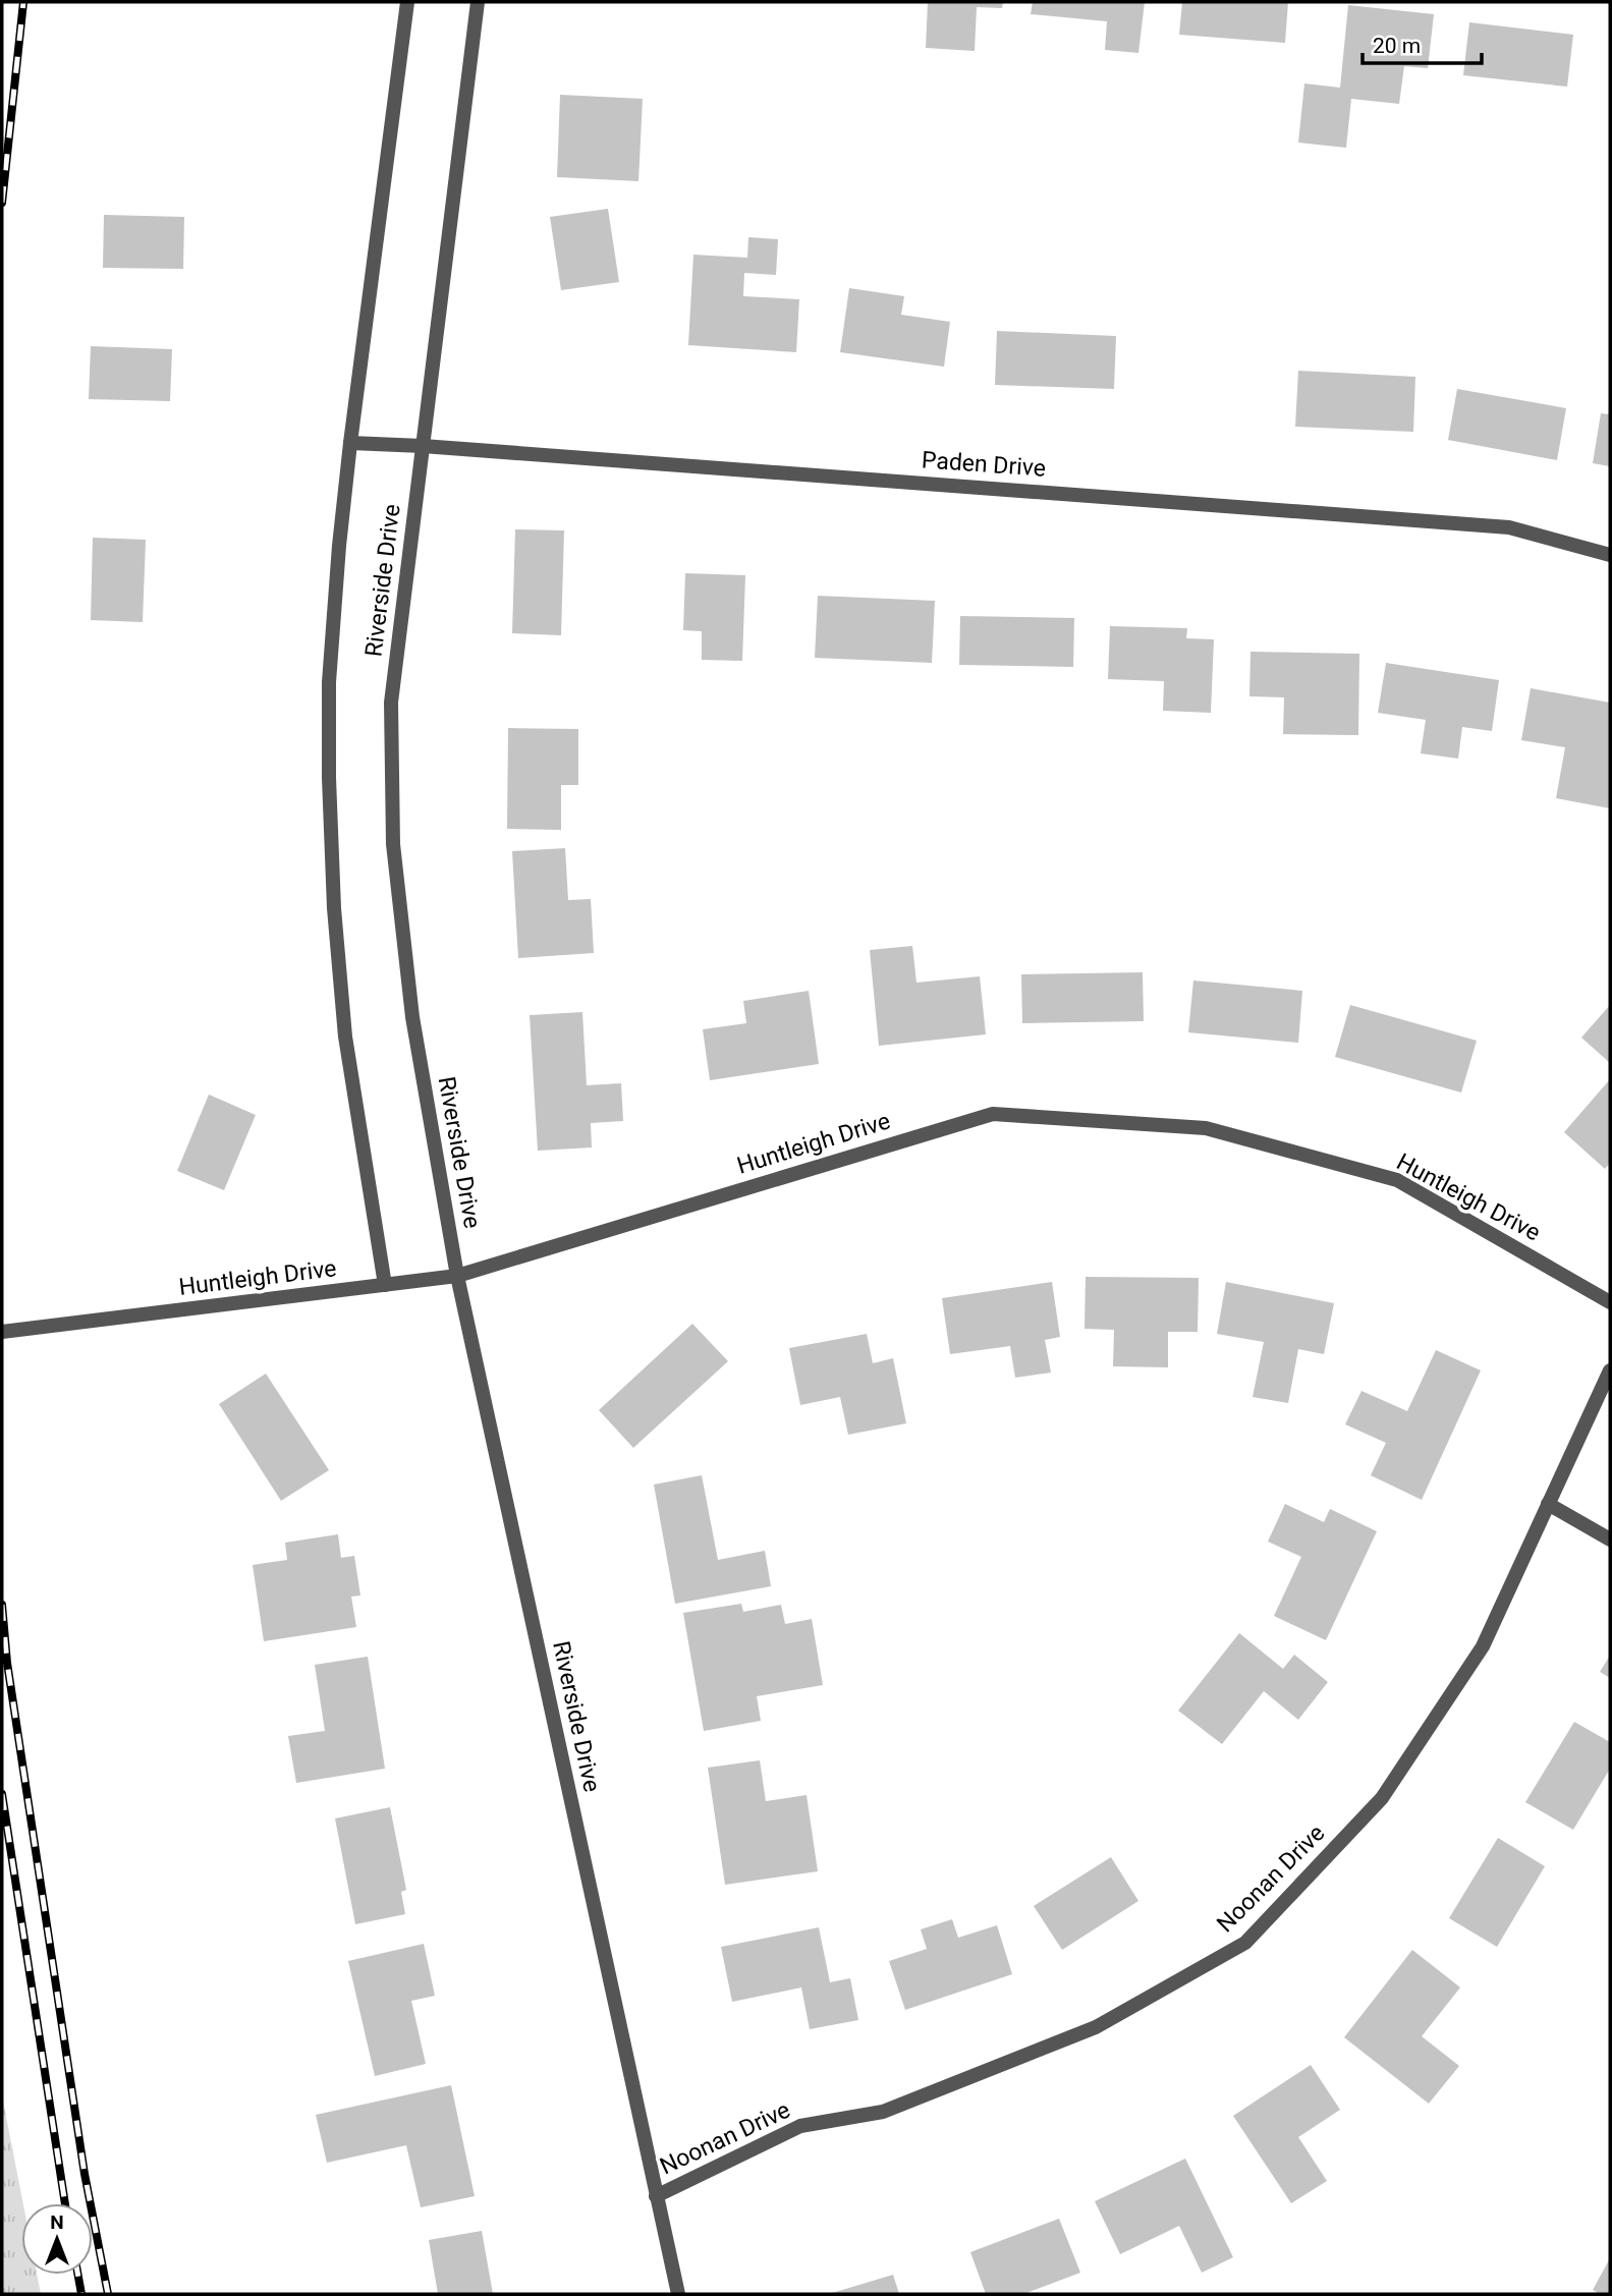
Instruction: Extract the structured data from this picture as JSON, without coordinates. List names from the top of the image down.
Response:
{
  "streets": {
    "street": [
      "Paden Drive",
      "Riverside Drive",
      "Huntleigh Drive",
      "Noonan Drive"
    ]
  },
  "crossings": [
    ["Paden Drive", "Riverside Drive"],
    ["Riverside Drive", "Huntleigh Drive"],
    ["Riverside Drive", "Noonan Drive"]
  ],
  "scale_bar": "20 m",
  "north": "top"
}
